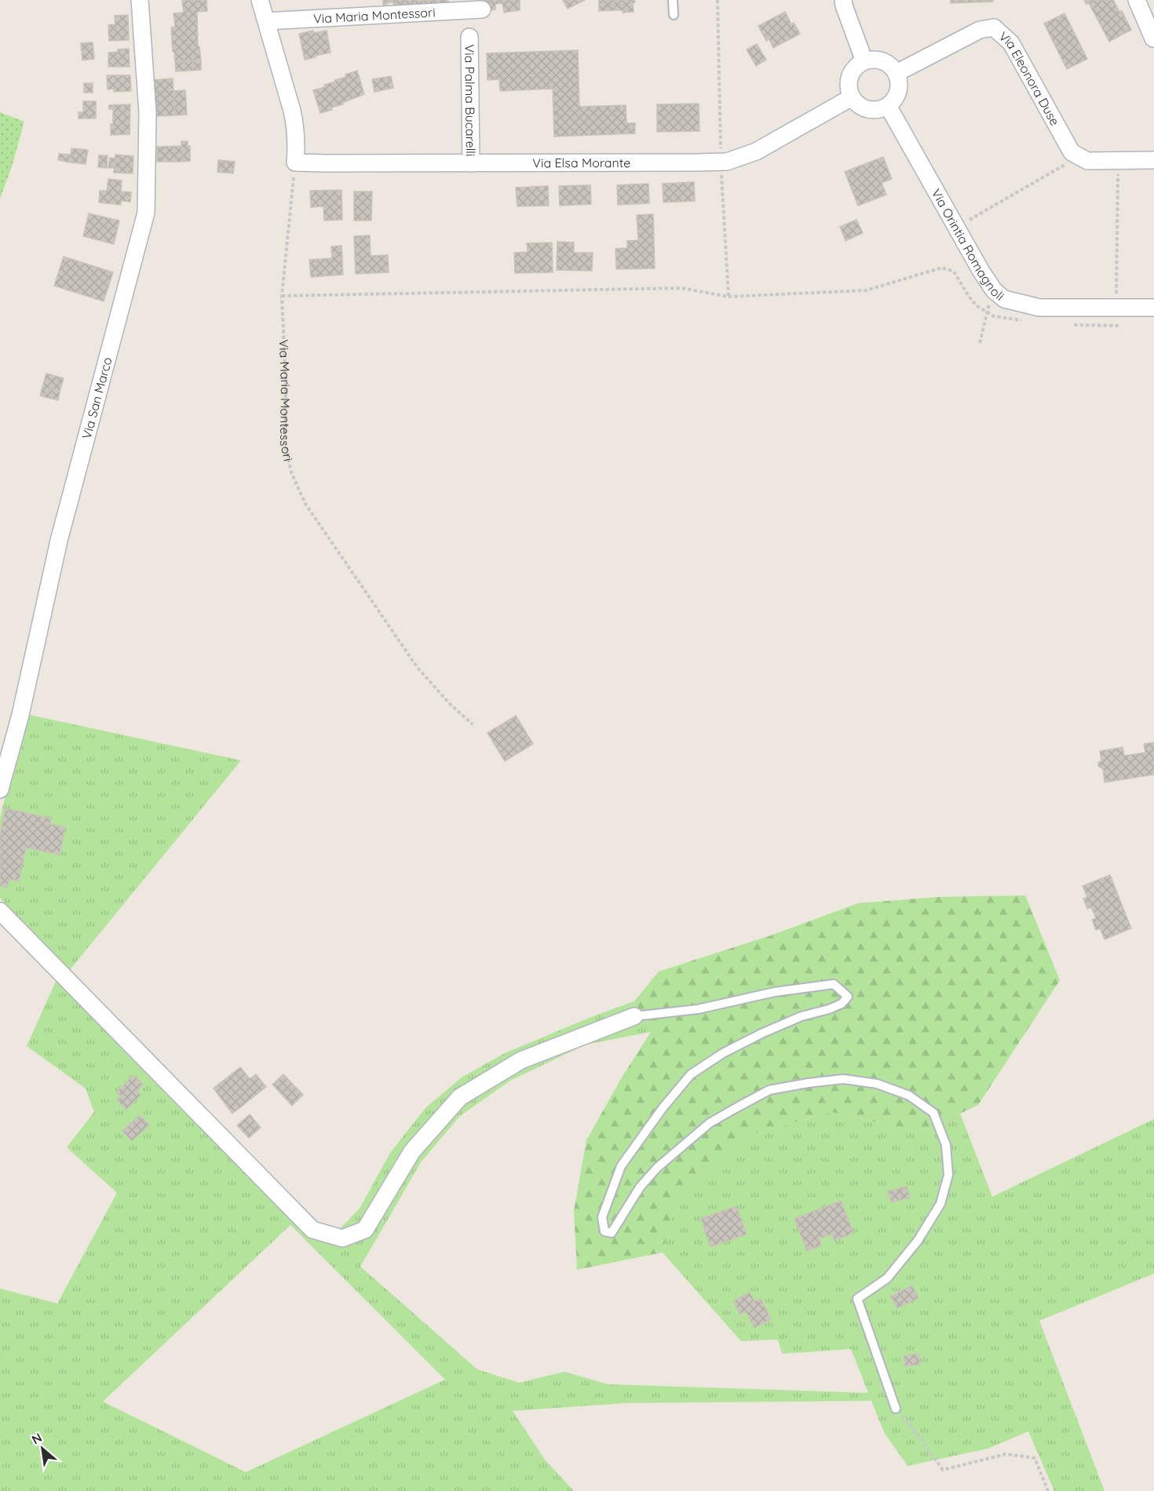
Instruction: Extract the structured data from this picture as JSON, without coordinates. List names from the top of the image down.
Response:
{
  "streets": {
    "street": [
      "Via Maria Montessori",
      "Via Eleonora Duse",
      "Via Palma Bucarelli",
      "Via Elsa Morante",
      "Via Orintia Romagnoli",
      "Via San Marco"
    ]
  },
  "crossings": [
    ["Via Maria Montessori", "Via Elsa Morante"],
    ["Via Eleonora Duse", "Via Elsa Morante"],
    ["Via Eleonora Duse", "Via Orintia Romagnoli"],
    ["Via Palma Bucarelli", "Via Elsa Morante"],
    ["Via Elsa Morante", "Via Orintia Romagnoli"]
  ],
  "north": "top left"
}
